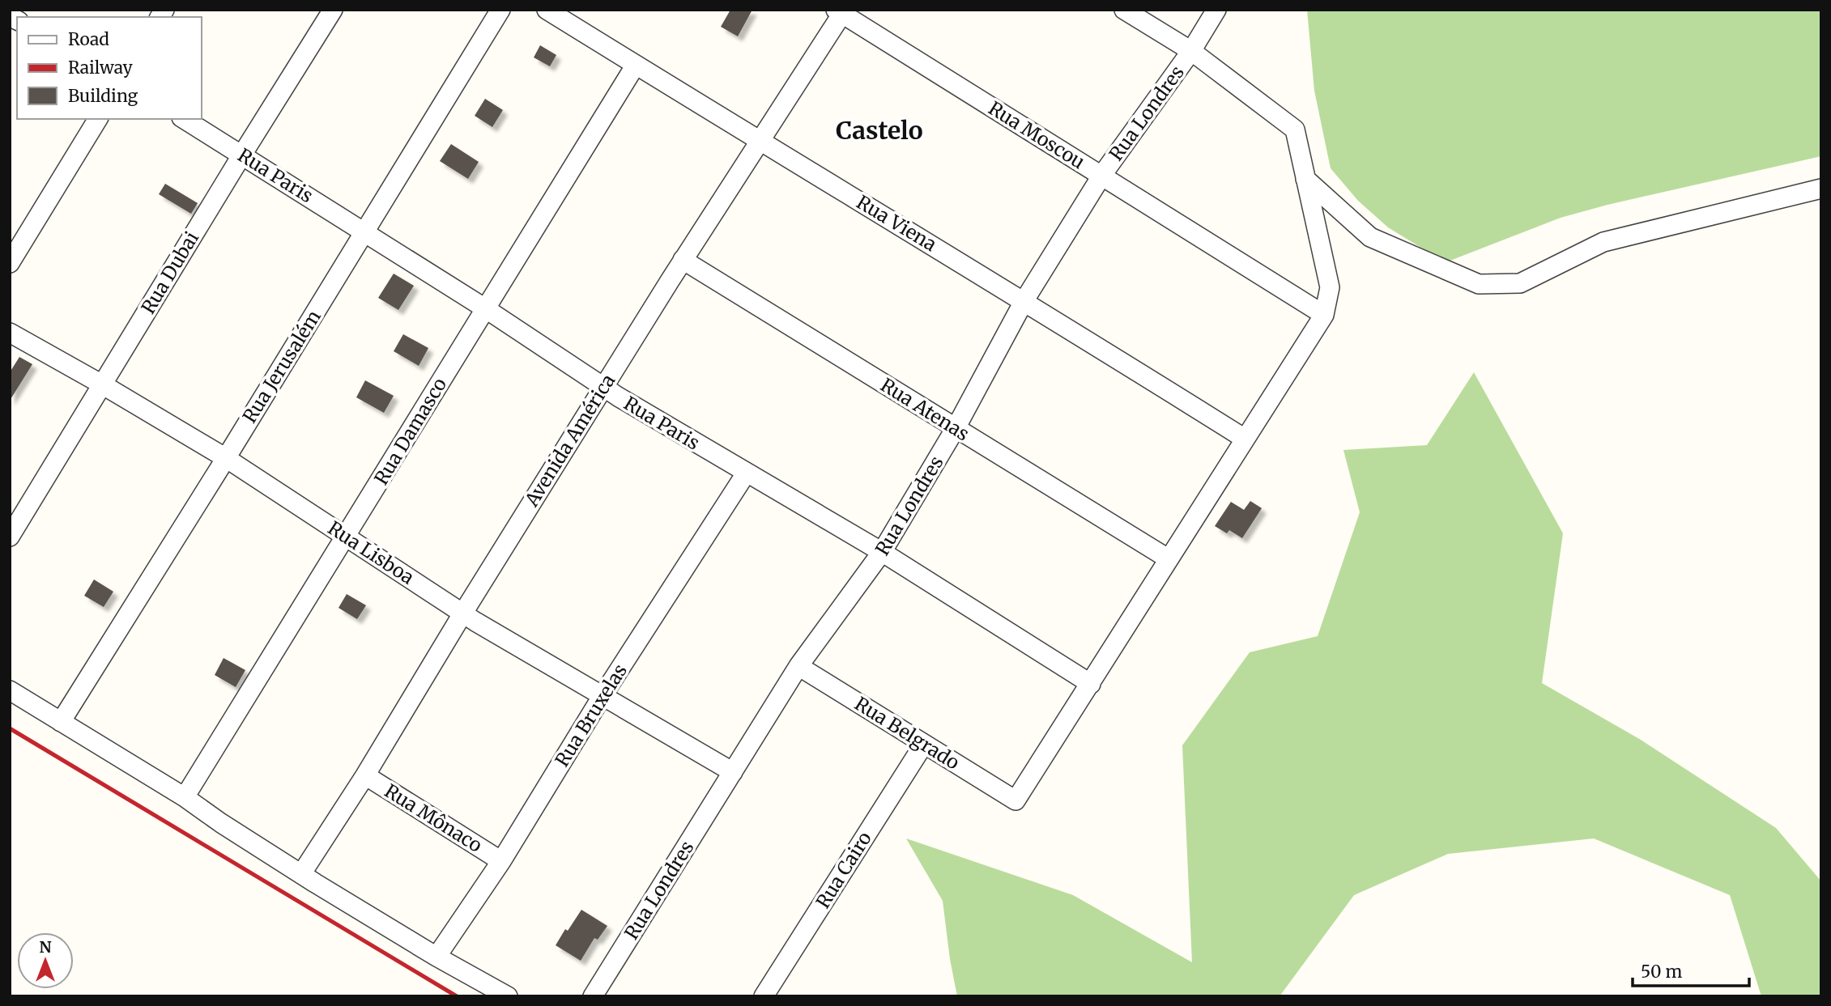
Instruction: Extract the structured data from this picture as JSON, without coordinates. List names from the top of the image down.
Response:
{
  "streets": {
    "street": [
      "Rua Londres",
      "Rua Moscou",
      "Rua Paris",
      "Rua Viena",
      "Rua Dubai",
      "Rua Jerusalém",
      "Rua Atenas",
      "Rua Damasco",
      "Avenida América",
      "Rua Lisboa",
      "Rua Bruxelas",
      "Rua Belgrado",
      "Rua Mônaco",
      "Rua Cairo"
    ]
  },
  "crossings": [
    ["Rua Londres", "Rua Moscou"],
    ["Rua Londres", "Rua Paris"],
    ["Rua Londres", "Rua Viena"],
    ["Rua Londres", "Rua Atenas"],
    ["Rua Londres", "Rua Lisboa"],
    ["Rua Londres", "Rua Belgrado"],
    ["Rua Moscou", "Avenida América"],
    ["Rua Paris", "Rua Dubai"],
    ["Rua Paris", "Rua Jerusalém"],
    ["Rua Paris", "Rua Damasco"],
    ["Rua Paris", "Avenida América"],
    ["Rua Paris", "Rua Bruxelas"],
    ["Rua Paris", "Rua Belgrado"],
    ["Rua Viena", "Rua Damasco"],
    ["Rua Viena", "Avenida América"],
    ["Rua Dubai", "Rua Lisboa"],
    ["Rua Jerusalém", "Rua Lisboa"],
    ["Rua Atenas", "Avenida América"],
    ["Rua Damasco", "Rua Lisboa"],
    ["Avenida América", "Rua Lisboa"],
    ["Avenida América", "Rua Mônaco"],
    ["Rua Lisboa", "Rua Bruxelas"],
    ["Rua Bruxelas", "Rua Mônaco"],
    ["Rua Belgrado", "Rua Cairo"]
  ],
  "districts": ["Castelo"],
  "legend": ["Road", "Railway", "Building"],
  "scale_bar": "50 m",
  "north": "top"
}
